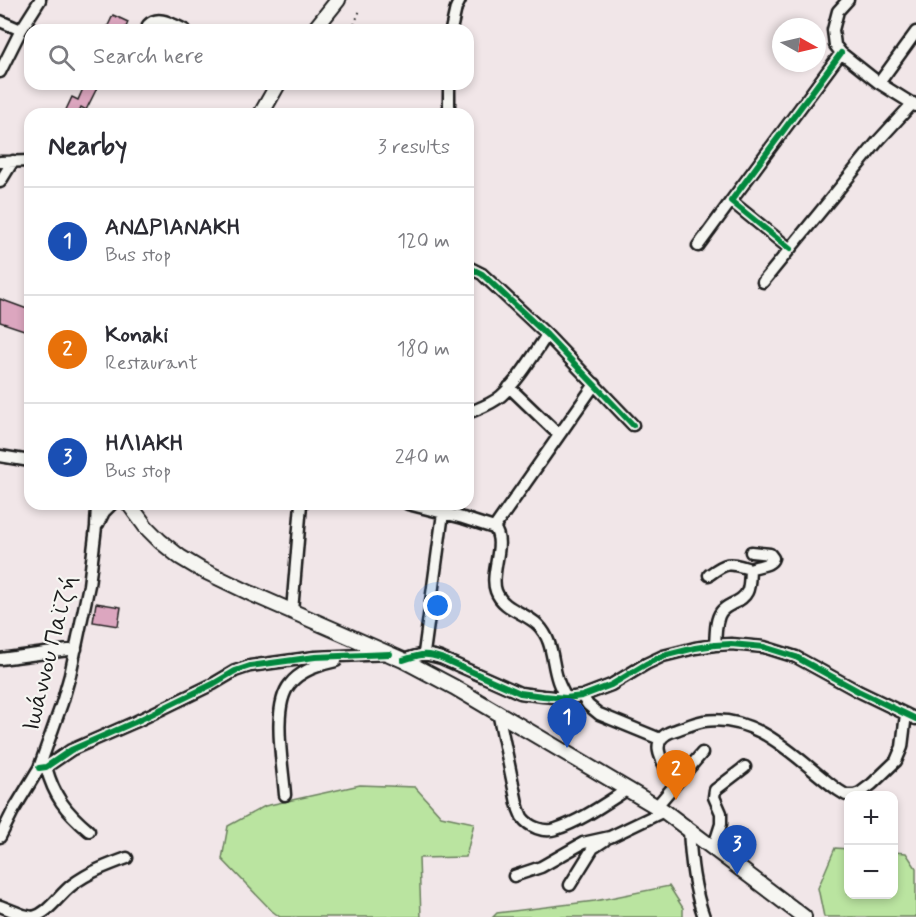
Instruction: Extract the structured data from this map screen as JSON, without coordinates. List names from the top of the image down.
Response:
{
  "streets": {
    "street": ["Ιωάννου Παϊζή"]
  },
  "north": "right",
  "page": {
    "search": "Search here",
    "heading": ["Nearby", "3 results"],
    "list": [
      {
        "mark": "1",
        "name": "ΑΝΔΡΙΑΝΑΚΗ",
        "note": "Bus stop",
        "value": "120 m"
      },
      {
        "mark": "2",
        "name": "Konaki",
        "note": "Restaurant",
        "value": "180 m"
      },
      {
        "mark": "3",
        "name": "ΗΛΙΑΚΗ",
        "note": "Bus stop",
        "value": "240 m"
      }
    ],
    "pins": ["1", "2", "3"],
    "map_buttons": ["+", "−"]
  }
}
